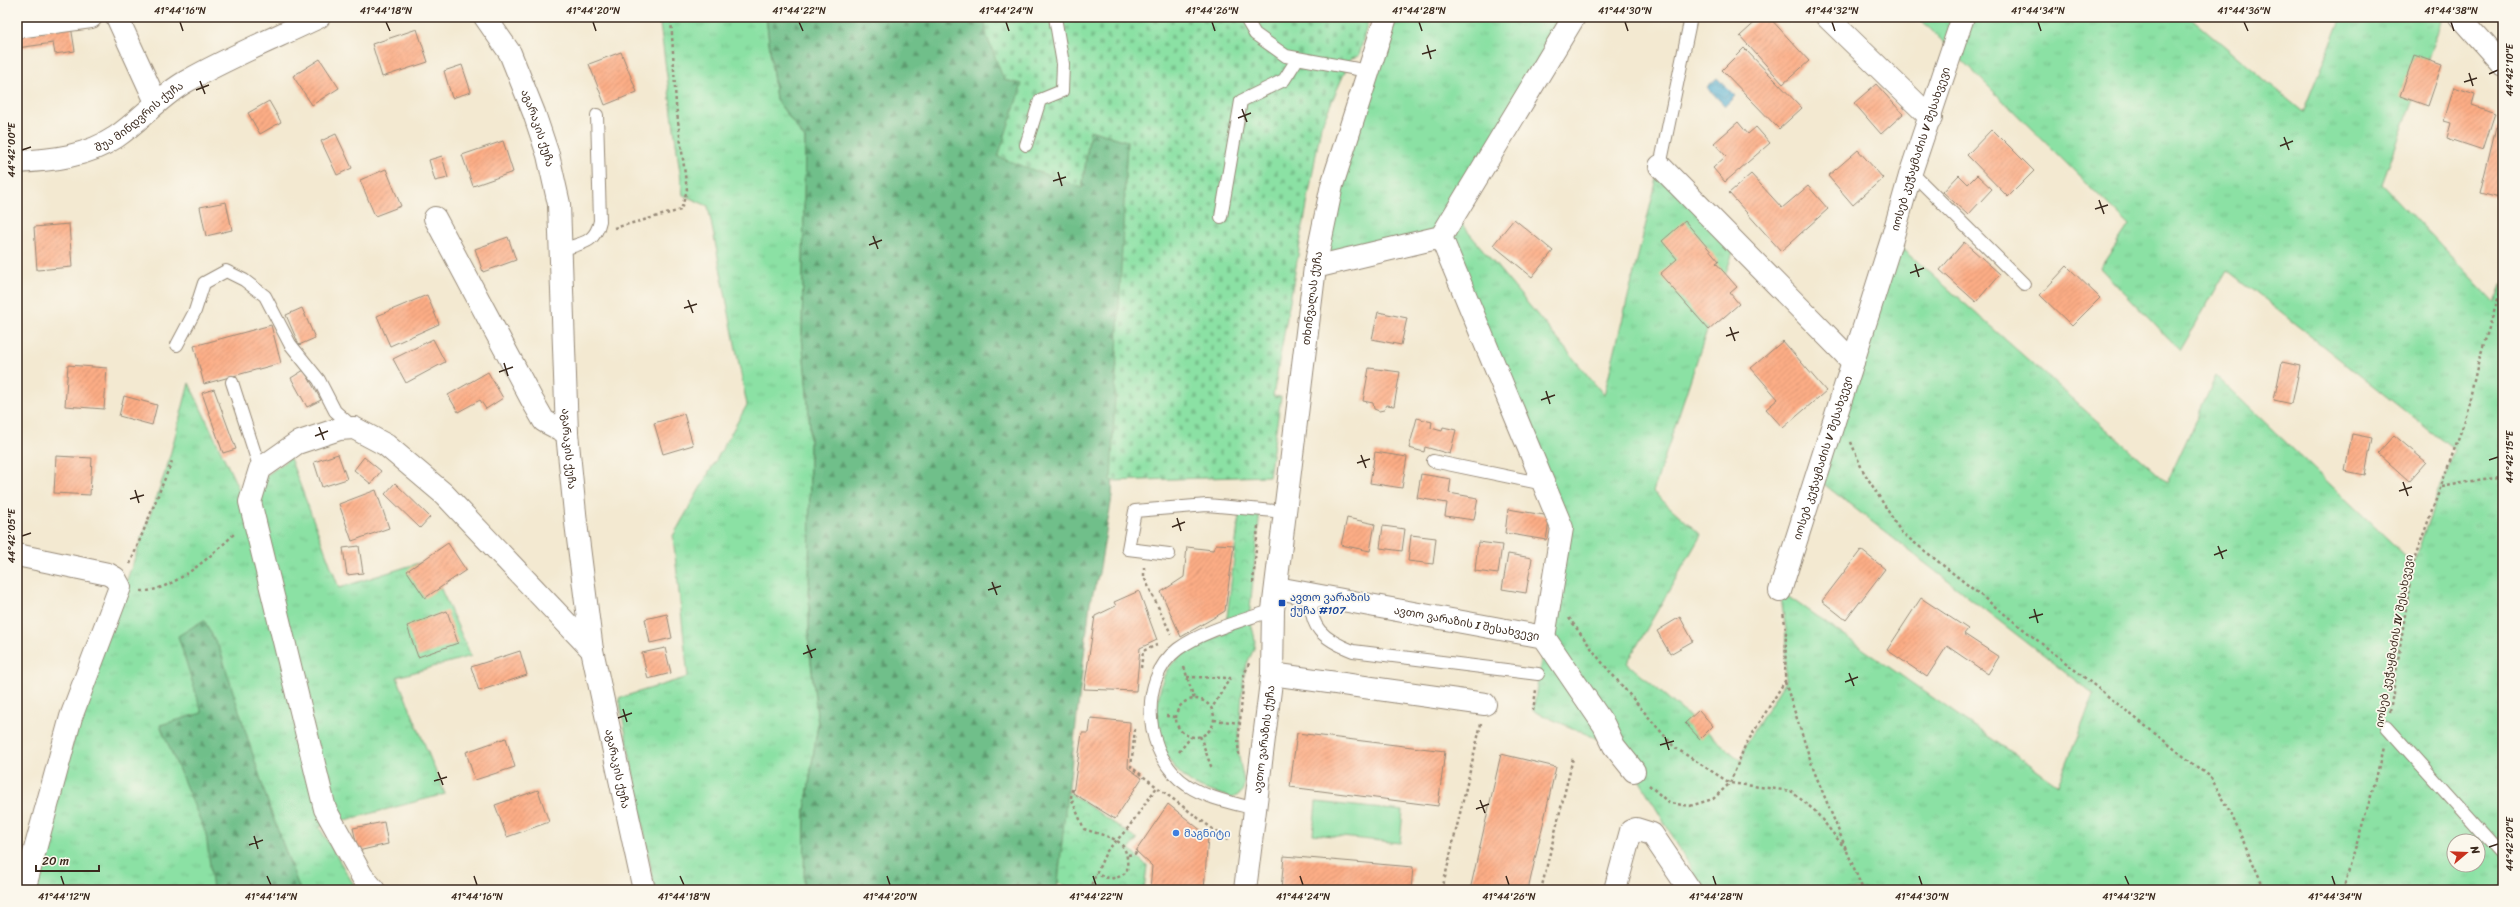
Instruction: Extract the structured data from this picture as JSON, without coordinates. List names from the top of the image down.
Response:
{
  "streets": {
    "street": [
      "შუა მინდვრის ქუჩა",
      "აგარაკის ქუჩა",
      "იოსებ კეჭაყმაძის V შესახვევი",
      "თხინვალას ქუჩა",
      "ავთო ვარაზის I შესახვევი",
      "ავთო ვარაზის ქუჩა"
    ],
    "path": ["იოსებ კეჭაყმაძის IV შესახვევი"]
  },
  "crossings": [
    ["თხინვალას ქუჩა", "ავთო ვარაზის I შესახვევი"],
    ["თხინვალას ქუჩა", "ავთო ვარაზის ქუჩა"],
    ["ავთო ვარაზის I შესახვევი", "ავთო ვარაზის ქუჩა"]
  ],
  "places": {
    "transit": ["ავთო ვარაზის ქუჩა #107"],
    "other": ["მაგნიტი"]
  },
  "scale_bar": "20 m",
  "north": "right",
  "coordinates": [
    "41°44'16\"N",
    "41°44'18\"N",
    "41°44'20\"N",
    "41°44'22\"N",
    "41°44'24\"N",
    "41°44'26\"N",
    "41°44'28\"N",
    "41°44'30\"N",
    "41°44'32\"N",
    "41°44'34\"N",
    "41°44'36\"N",
    "41°44'38\"N",
    "44°42'10\"E",
    "44°42'00\"E",
    "44°42'15\"E",
    "44°42'05\"E",
    "44°42'20\"E",
    "41°44'12\"N",
    "41°44'14\"N"
  ]
}
